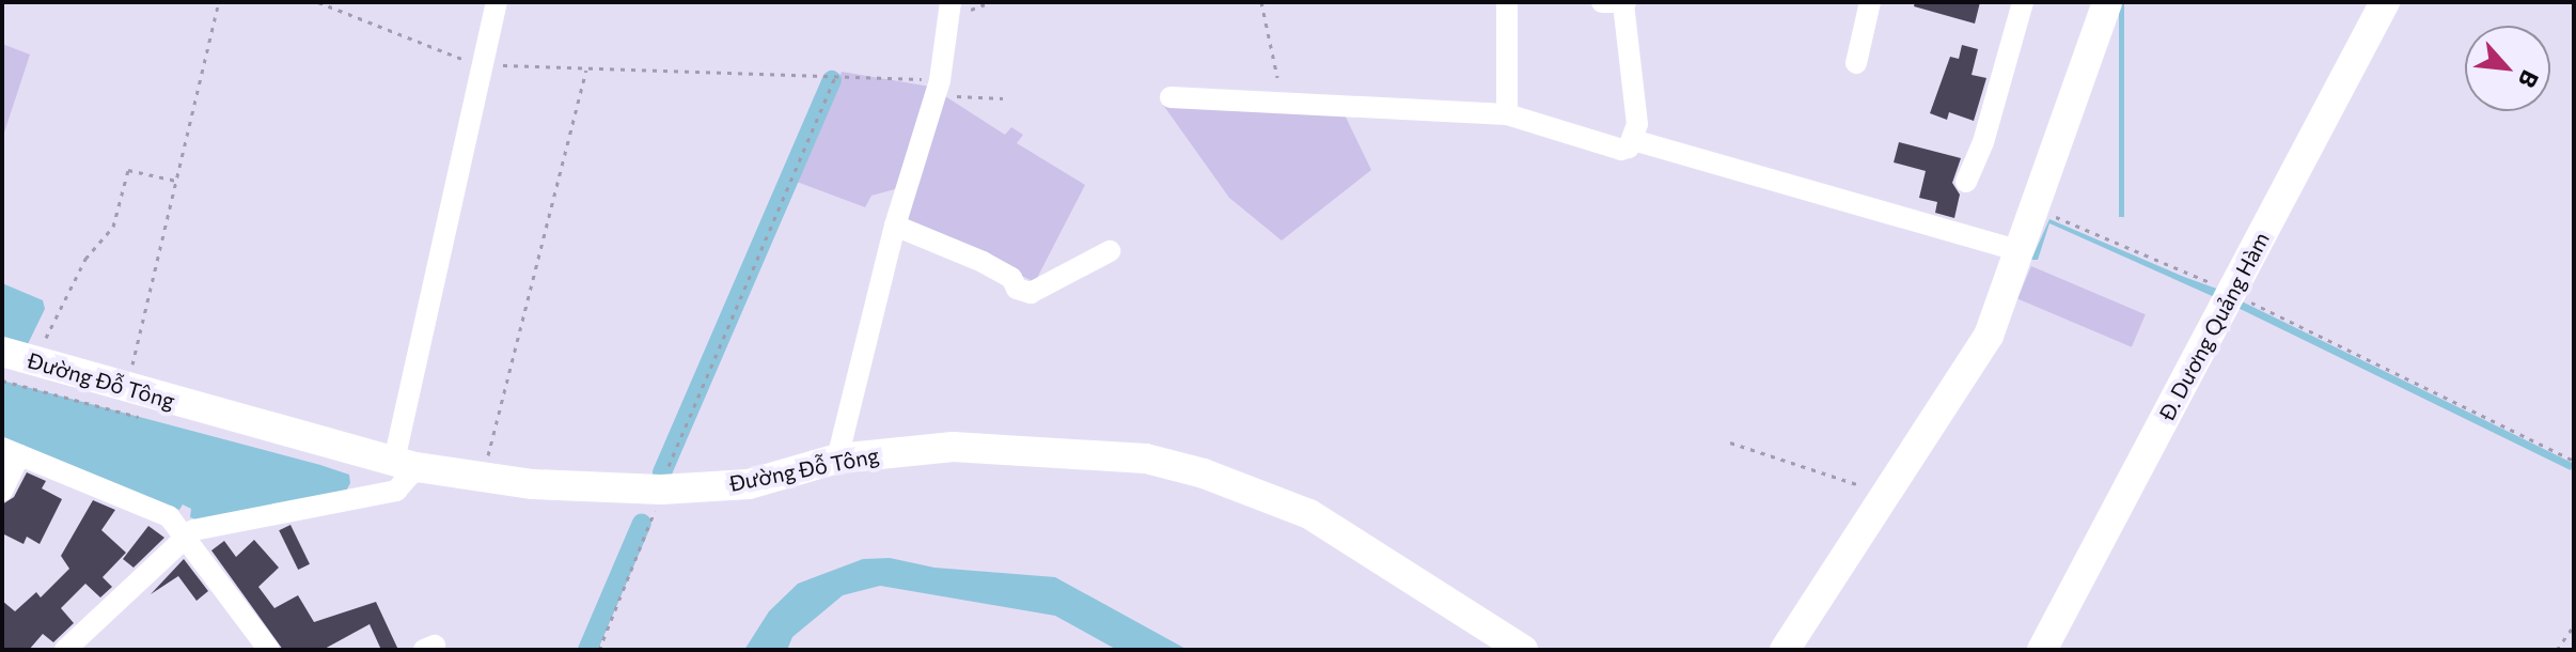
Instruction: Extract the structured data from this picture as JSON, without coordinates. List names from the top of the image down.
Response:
{
  "streets": {
    "main road": ["Đ. Dương Quảng Hàm", "Đường Đỗ Tông"]
  },
  "north": "bottom right"
}
